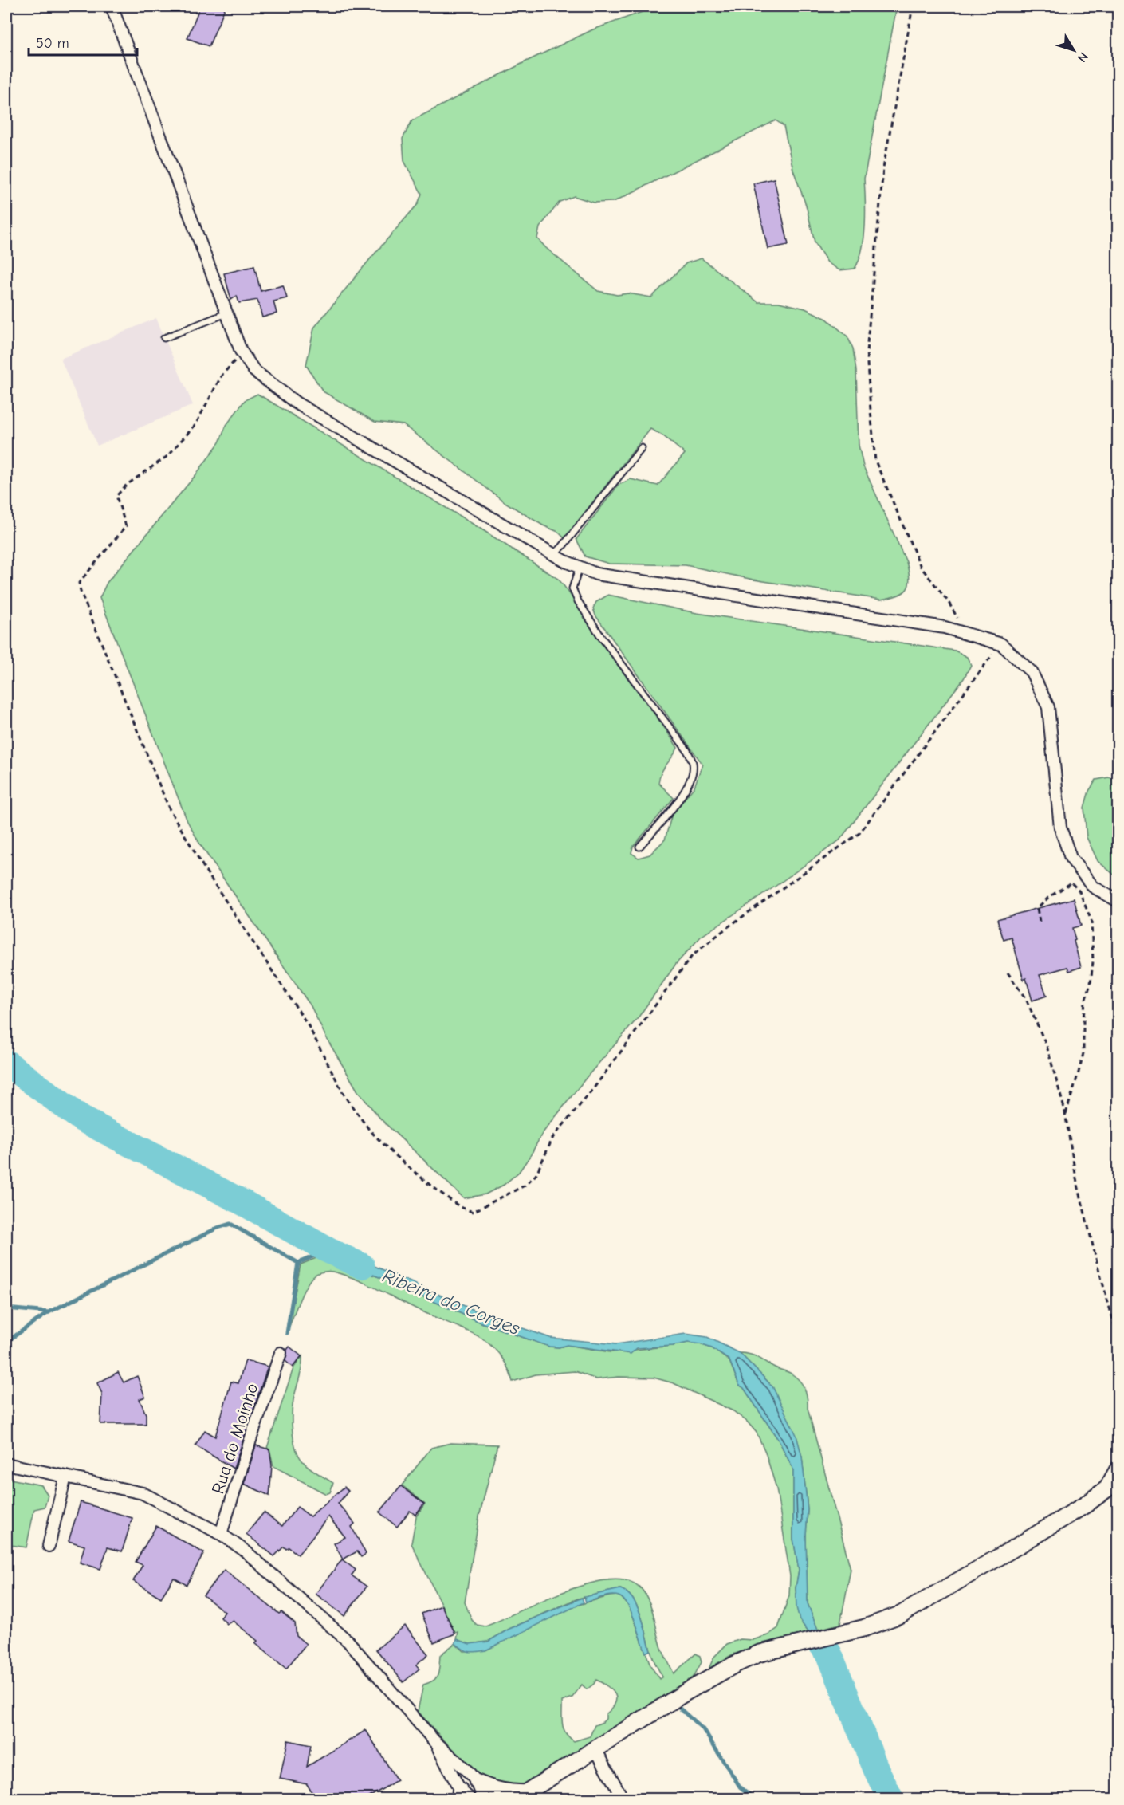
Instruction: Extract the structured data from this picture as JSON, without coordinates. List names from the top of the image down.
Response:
{
  "streets": {
    "street": ["Rua do Moinho"]
  },
  "water": ["Ribeira do Corges"],
  "scale_bar": "50 m",
  "north": "bottom right"
}
